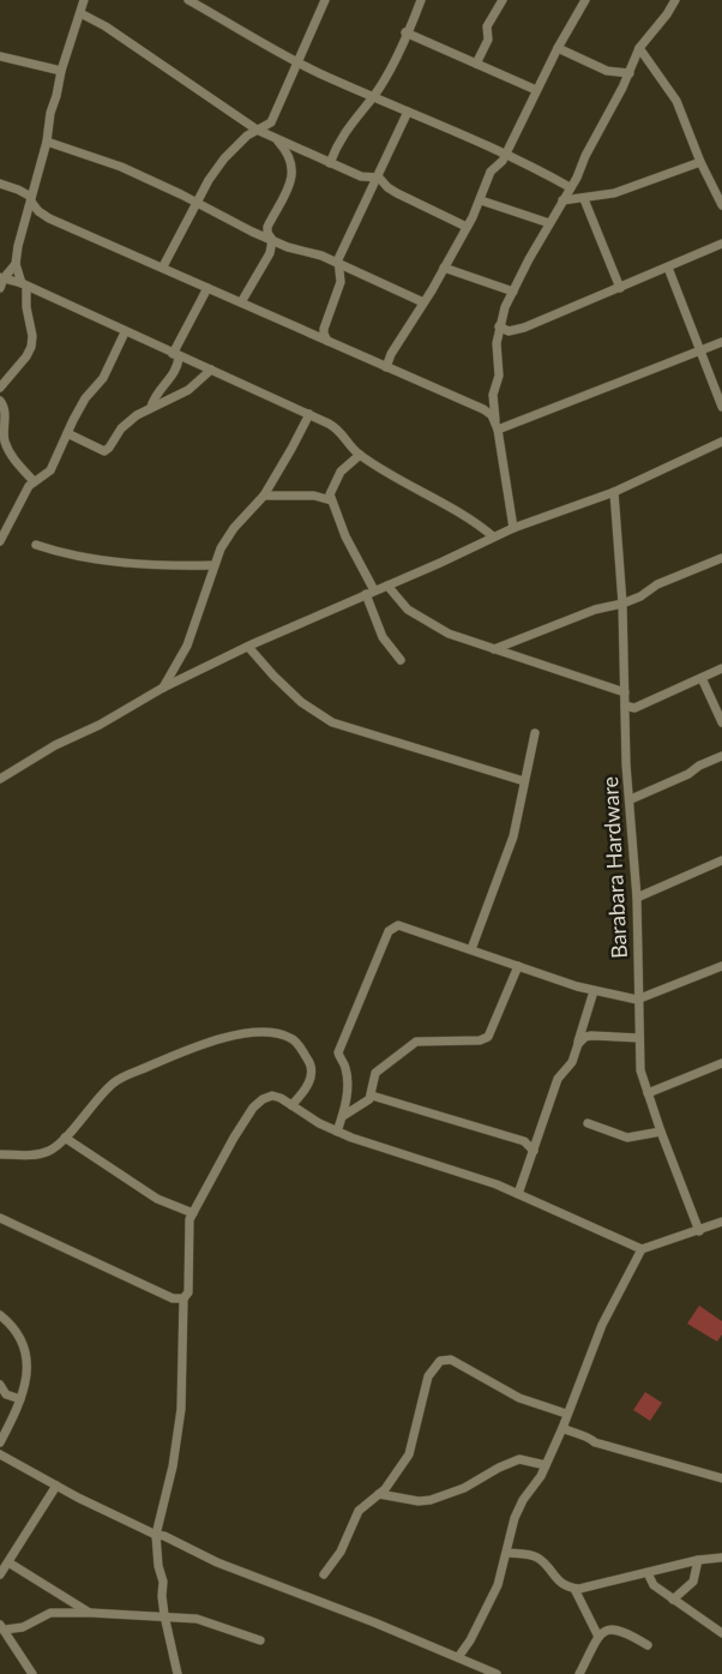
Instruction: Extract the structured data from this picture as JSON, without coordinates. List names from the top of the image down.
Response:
{
  "streets": {
    "street": ["Barabara Hardware"]
  }
}
